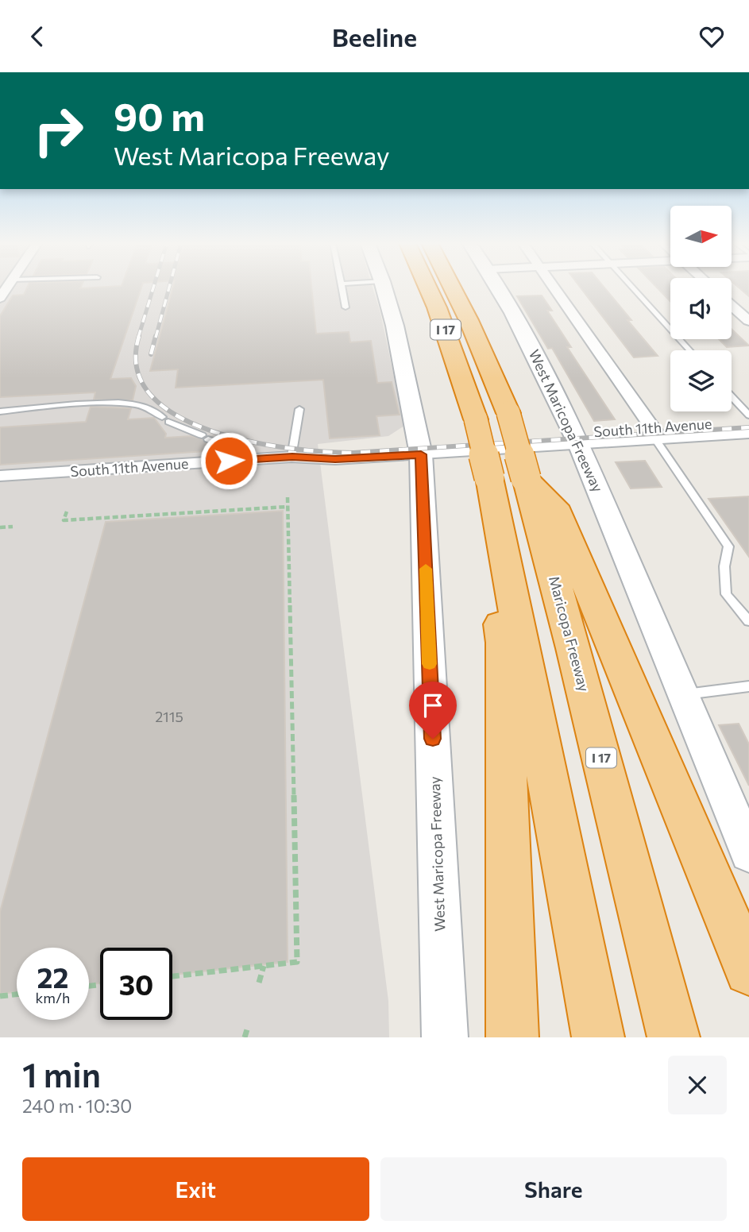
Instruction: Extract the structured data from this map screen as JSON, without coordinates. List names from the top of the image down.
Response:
{
  "streets": {
    "highway": ["I 17", "Maricopa Freeway"],
    "main road": ["West Maricopa Freeway"],
    "street": ["South 11th Avenue"]
  },
  "crossings": [
    ["West Maricopa Freeway", "South 11th Avenue"]
  ],
  "house_numbers": ["2115"],
  "north": "right",
  "page": {
    "header": "Beeline",
    "turn": ["90 m", "West Maricopa Freeway"],
    "speed": "22 km/h",
    "limit": "30",
    "heading": ["1 min", "240 m · 10:30"],
    "buttons": ["Exit", "Share"]
  }
}
